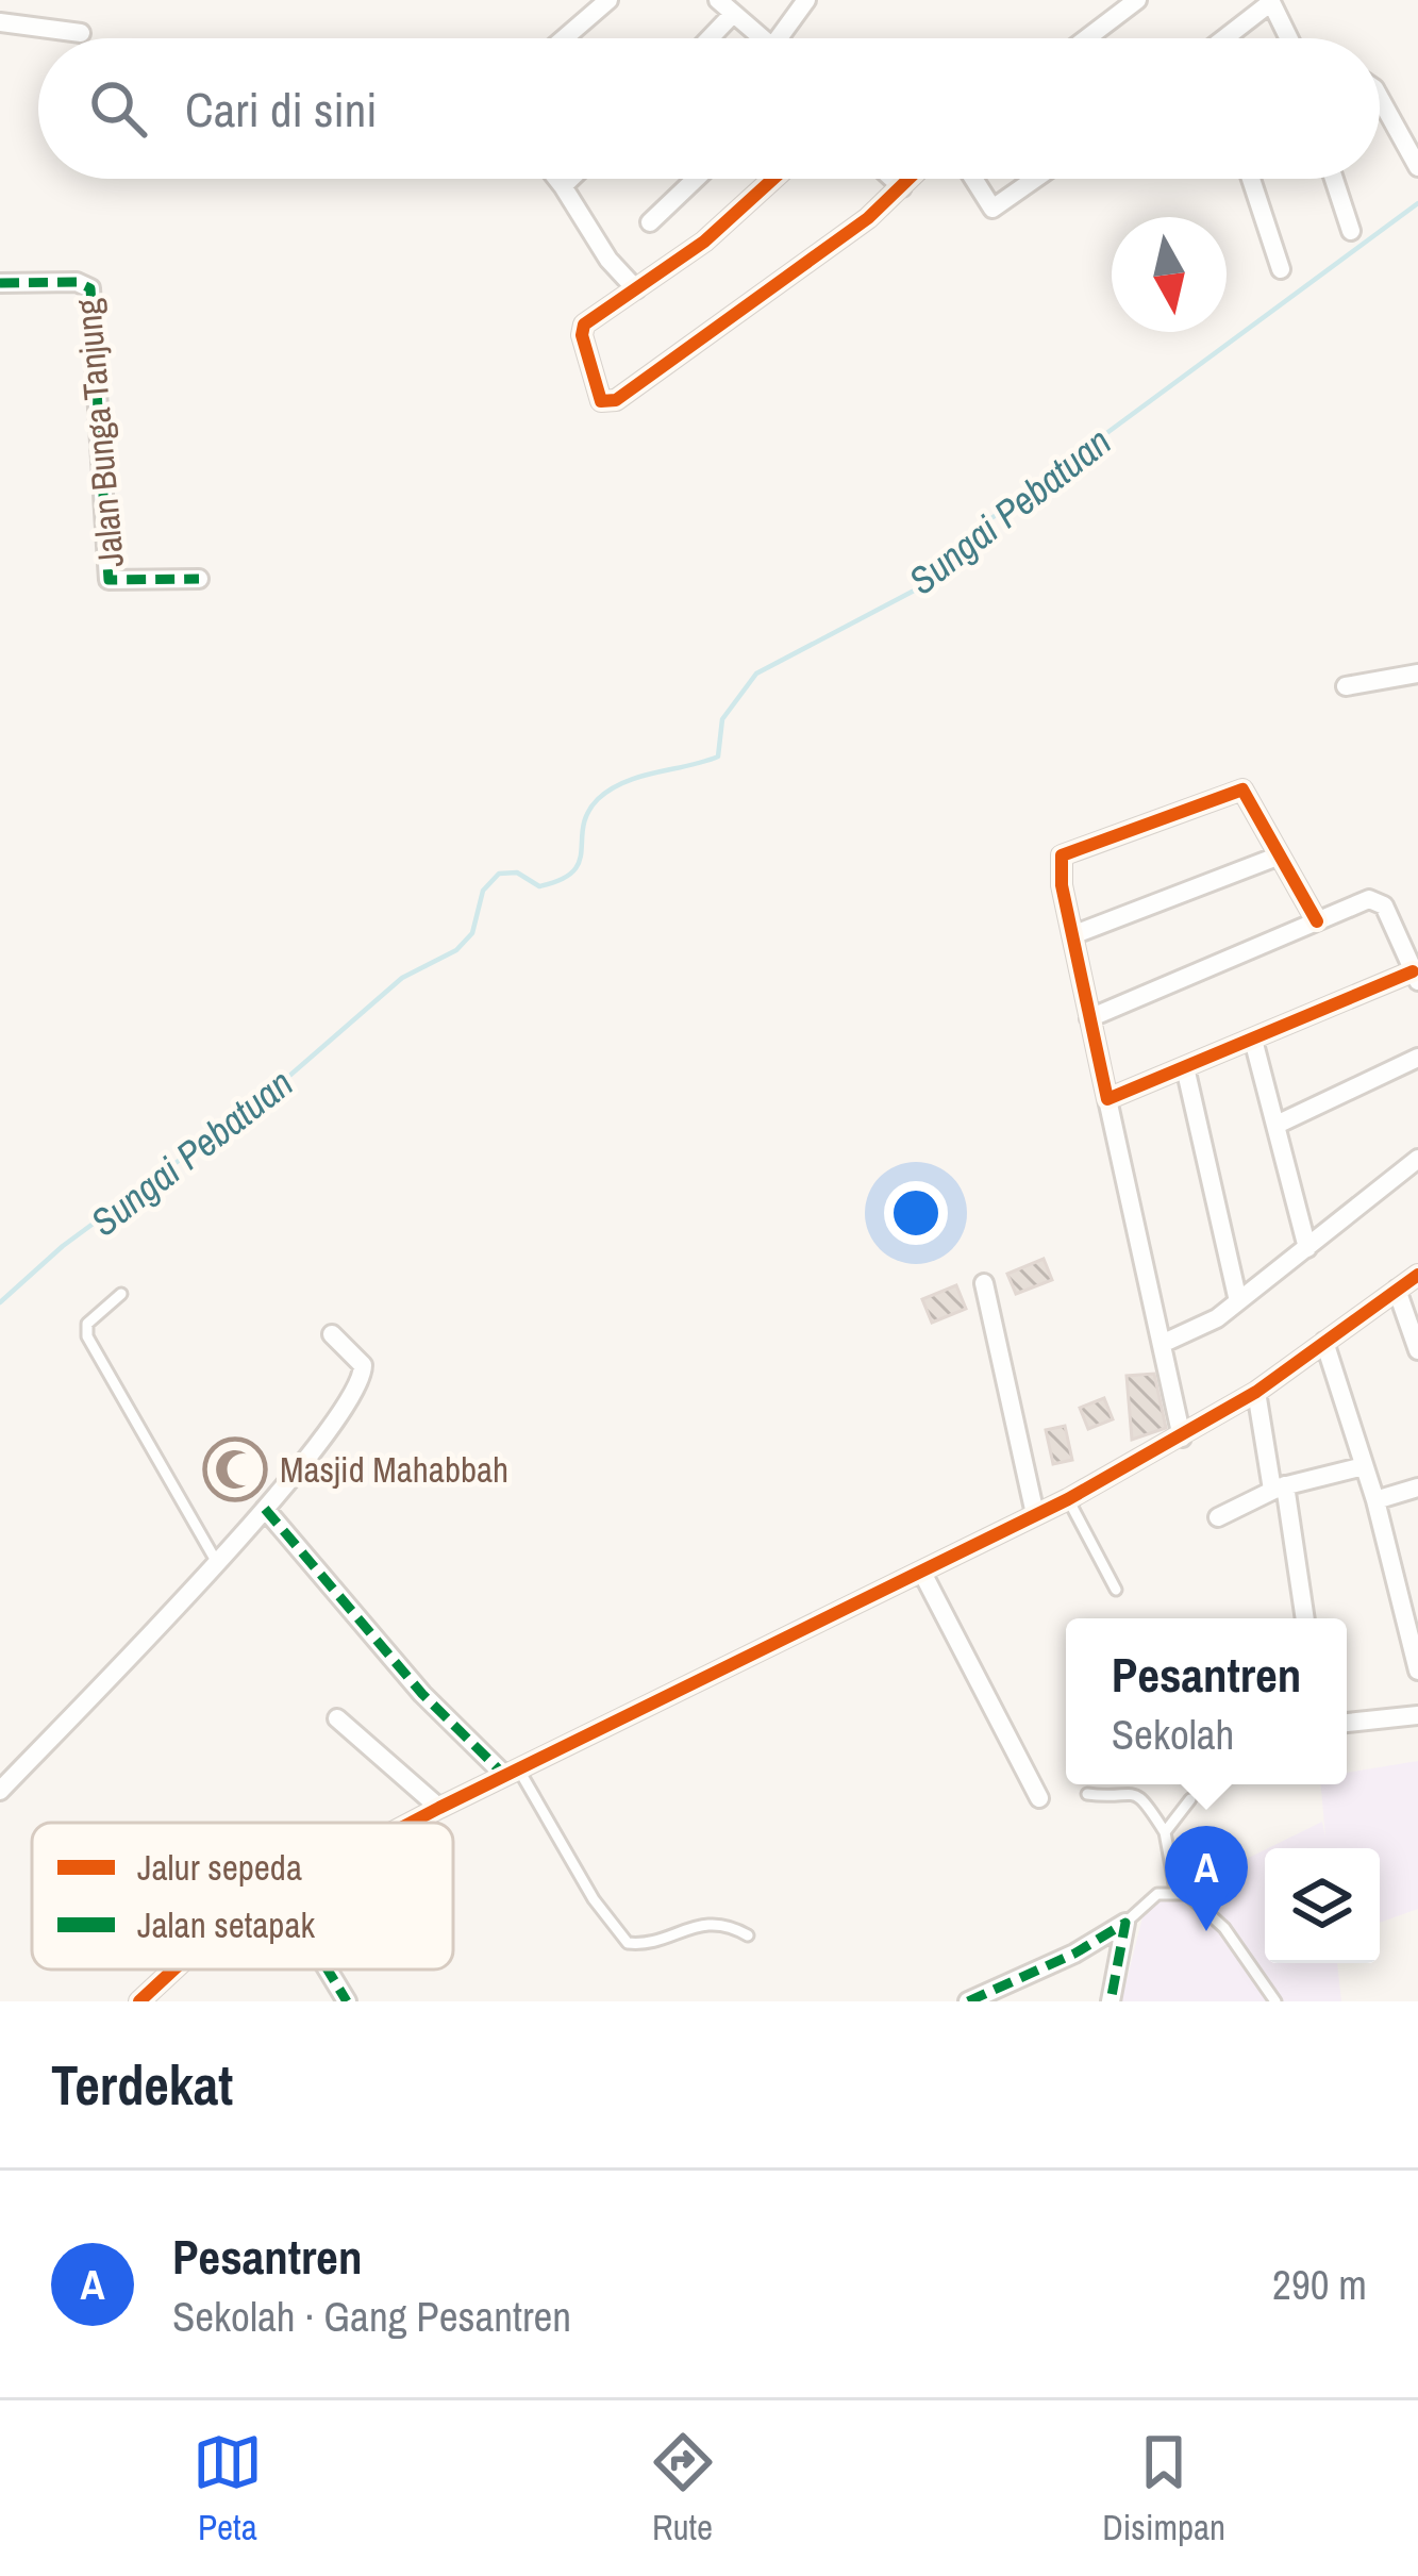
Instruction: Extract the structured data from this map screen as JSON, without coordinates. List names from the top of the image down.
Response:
{
  "streets": {
    "street": ["Jalan Bunga Tanjung"]
  },
  "water": ["Sungai Pebatuan"],
  "places": {
    "mosque": ["Masjid Mahabbah"]
  },
  "legend": ["Jalur sepeda", "Jalan setapak"],
  "north": "bottom",
  "page": {
    "search": "Cari di sini",
    "popup": ["Pesantren", "Sekolah"],
    "pins": "A",
    "heading": "Terdekat",
    "list": [
      {
        "mark": "A",
        "name": "Pesantren",
        "note": "Sekolah · Gang Pesantren",
        "value": "290 m"
      }
    ],
    "nav": ["Peta", "Rute", "Disimpan"]
  }
}
